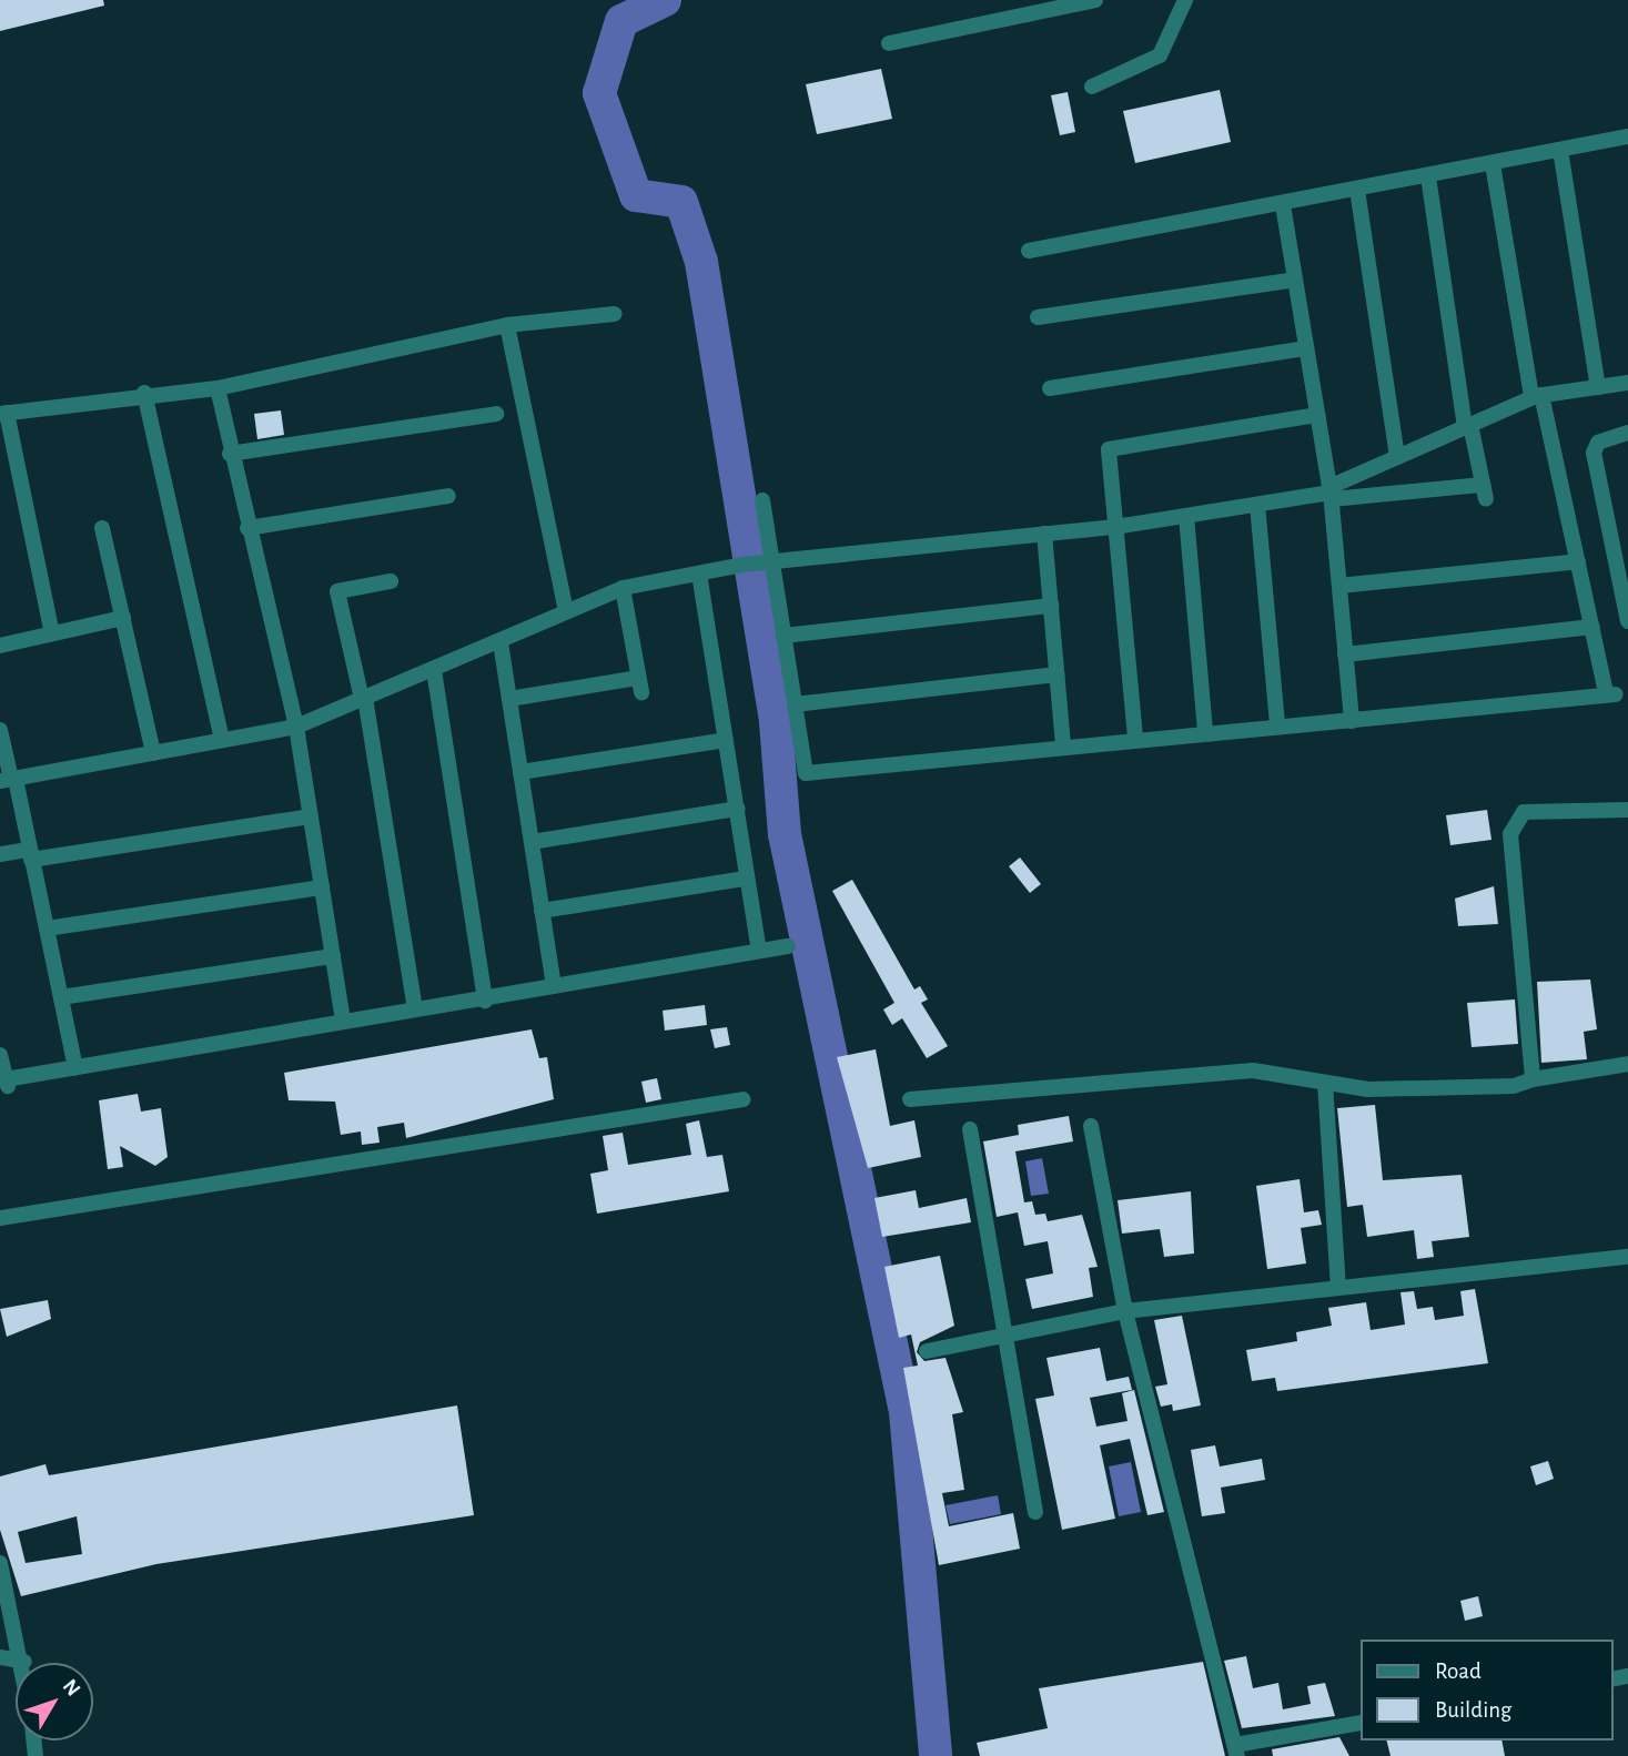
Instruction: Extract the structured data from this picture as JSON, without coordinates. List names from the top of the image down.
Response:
{
  "legend": ["Road", "Building"],
  "north": "top right"
}
